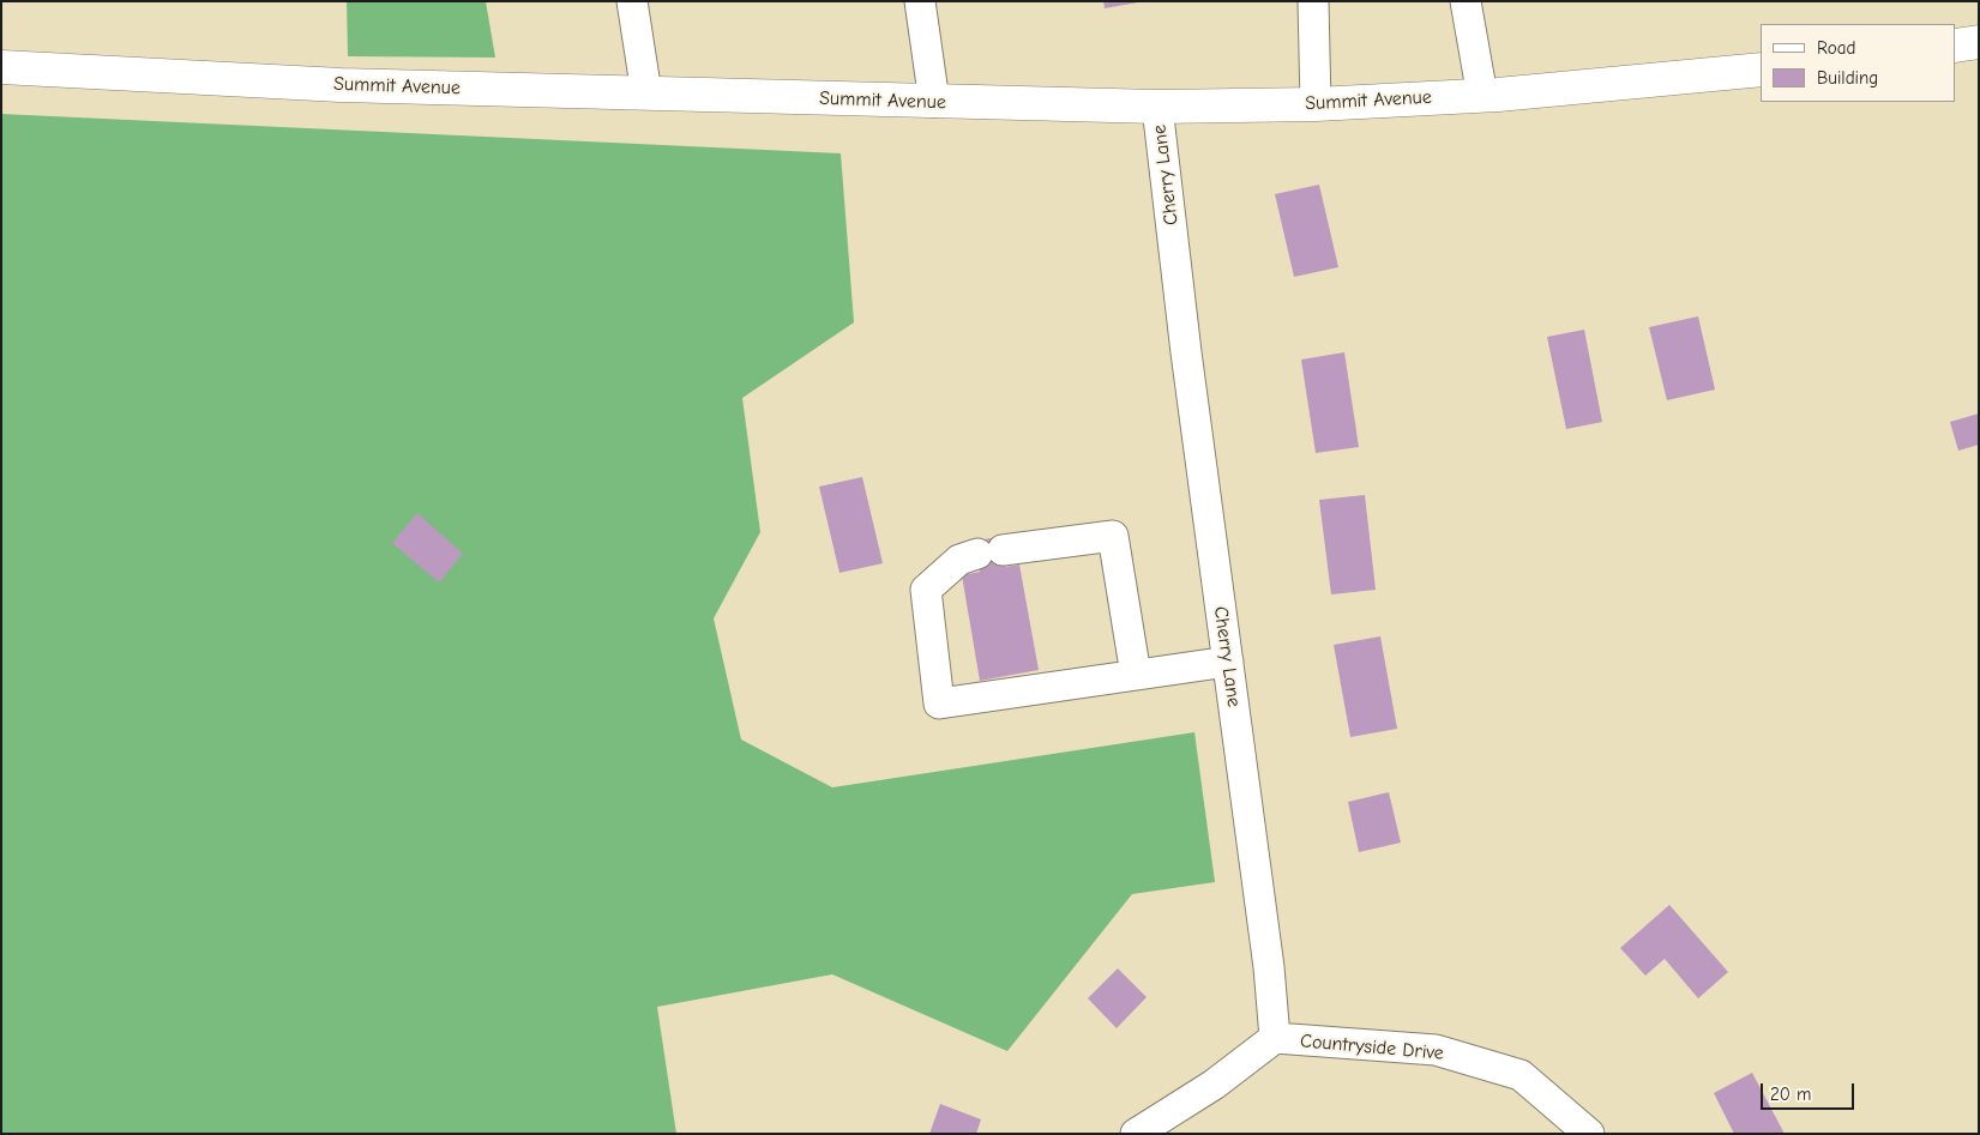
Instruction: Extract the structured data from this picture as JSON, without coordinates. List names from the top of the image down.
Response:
{
  "streets": {
    "main road": ["Summit Avenue"],
    "street": ["Cherry Lane", "Countryside Drive"]
  },
  "crossings": [
    ["Summit Avenue", "Cherry Lane"],
    ["Cherry Lane", "Countryside Drive"]
  ],
  "legend": ["Road", "Building"],
  "scale_bar": "20 m"
}
